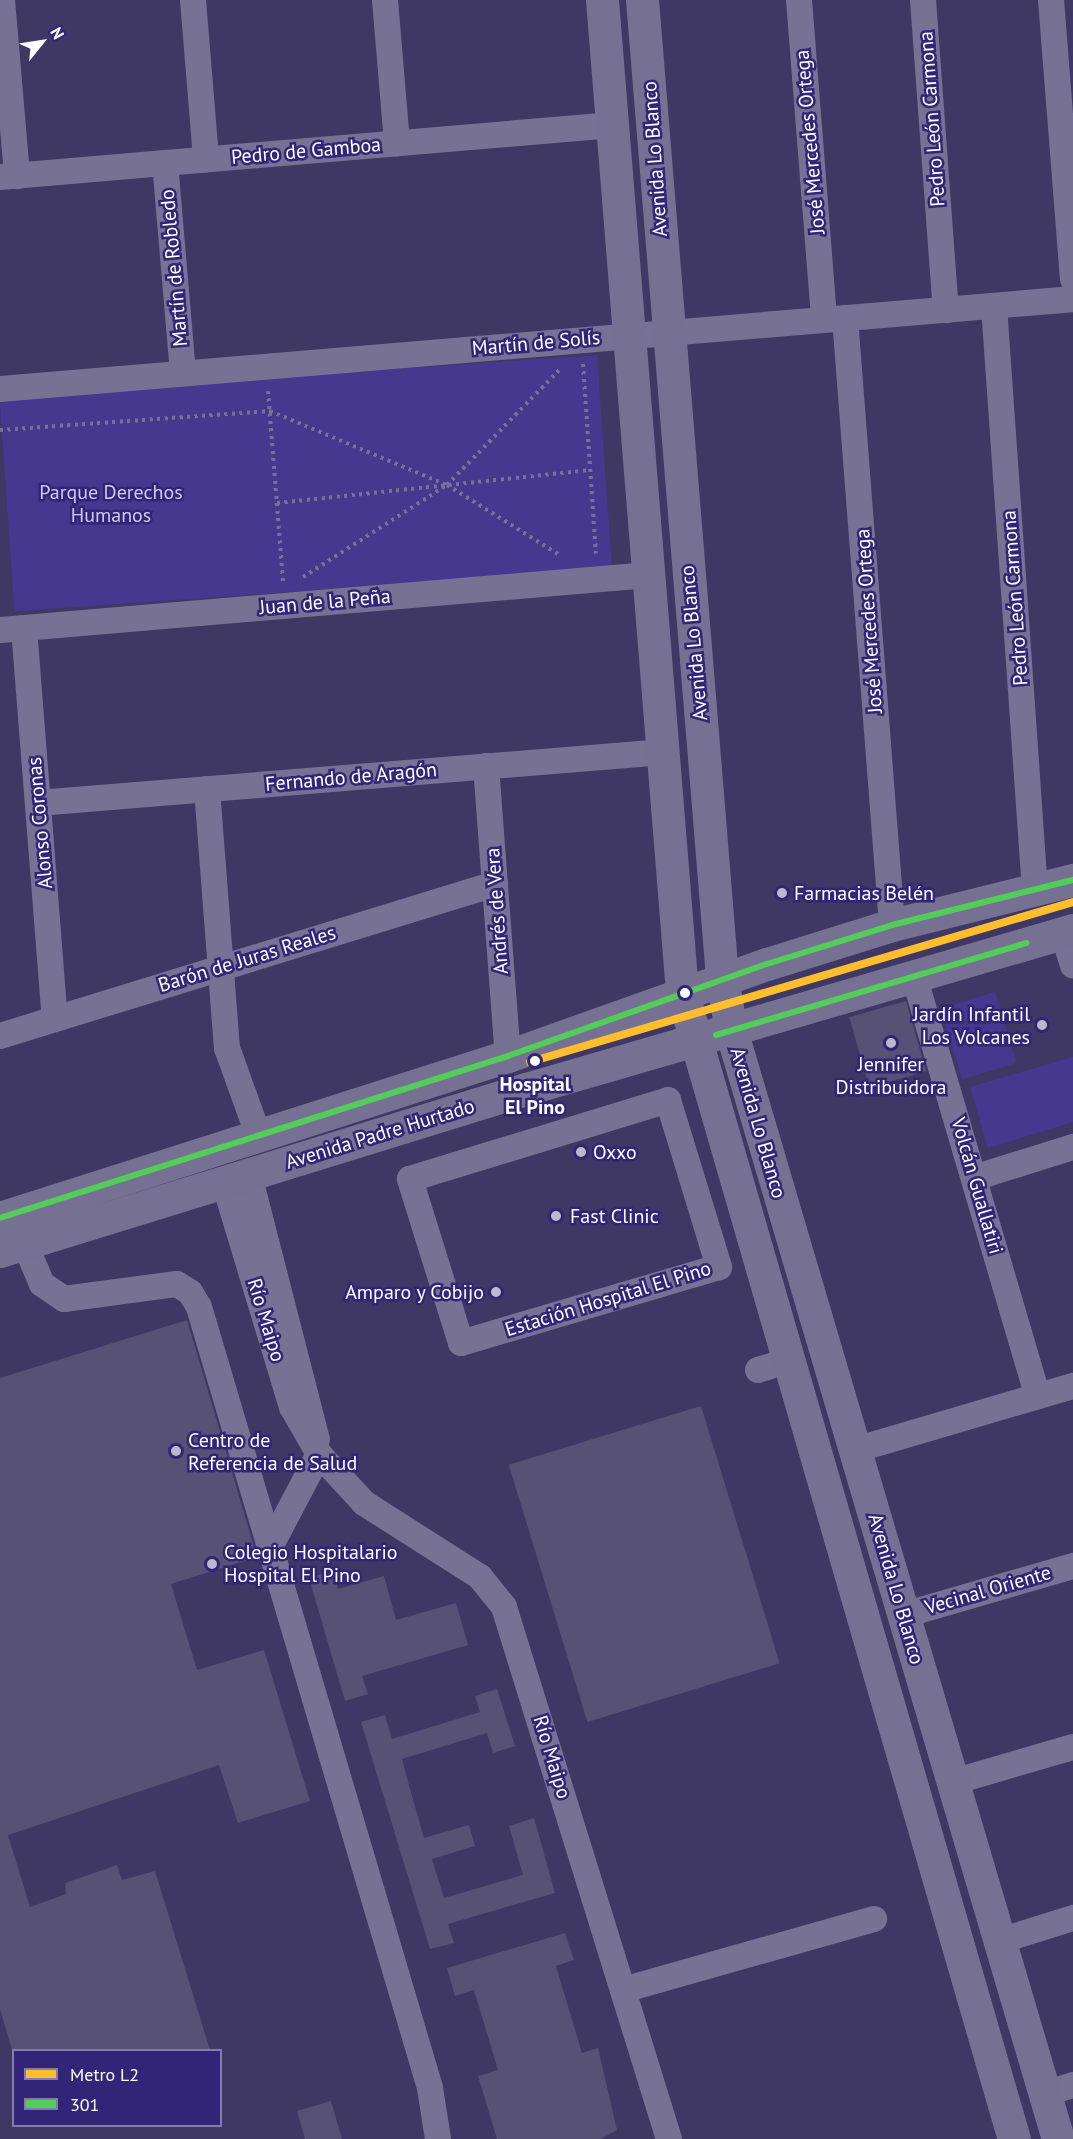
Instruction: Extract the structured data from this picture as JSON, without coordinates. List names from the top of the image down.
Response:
{
  "streets": {
    "main road": ["Avenida Lo Blanco", "Avenida Padre Hurtado"],
    "street": [
      "Pedro León Carmona",
      "José Mercedes Ortega",
      "Pedro de Gamboa",
      "Martín de Robledo",
      "Martín de Solís",
      "Juan de la Peña",
      "Fernando de Aragón",
      "Alonso Coronas",
      "Andrés de Vera",
      "Barón de Juras Reales",
      "Volcán Guallatiri",
      "Estación Hospital El Pino",
      "Río Maipo",
      "Vecinal Oriente"
    ]
  },
  "crossings": [
    ["Pedro León Carmona", "Martín de Solís"],
    ["Pedro León Carmona", "Avenida Padre Hurtado"],
    ["José Mercedes Ortega", "Martín de Solís"],
    ["José Mercedes Ortega", "Avenida Padre Hurtado"],
    ["Pedro de Gamboa", "Avenida Lo Blanco"],
    ["Pedro de Gamboa", "Martín de Robledo"],
    ["Avenida Lo Blanco", "Martín de Solís"],
    ["Avenida Lo Blanco", "Juan de la Peña"],
    ["Avenida Lo Blanco", "Fernando de Aragón"],
    ["Avenida Lo Blanco", "Avenida Padre Hurtado"],
    ["Avenida Lo Blanco", "Vecinal Oriente"],
    ["Martín de Robledo", "Martín de Solís"],
    ["Juan de la Peña", "Alonso Coronas"],
    ["Fernando de Aragón", "Alonso Coronas"],
    ["Fernando de Aragón", "Andrés de Vera"],
    ["Alonso Coronas", "Barón de Juras Reales"],
    ["Andrés de Vera", "Barón de Juras Reales"],
    ["Andrés de Vera", "Avenida Padre Hurtado"],
    ["Avenida Padre Hurtado", "Volcán Guallatiri"],
    ["Avenida Padre Hurtado", "Río Maipo"]
  ],
  "parks": ["Parque Derechos Humanos"],
  "places": [
    "Farmacias Belén",
    "Jardín Infantil Los Volcanes",
    "Jennifer Distribuidora",
    "Hospital El Pino",
    "Oxxo",
    "Fast Clinic",
    "Amparo y Cobijo",
    "Centro de Referencia de Salud",
    "Colegio Hospitalario Hospital El Pino"
  ],
  "lines": ["transit line 301", "metro line L2"],
  "legend": ["Metro L2", "301"],
  "north": "top right"
}
